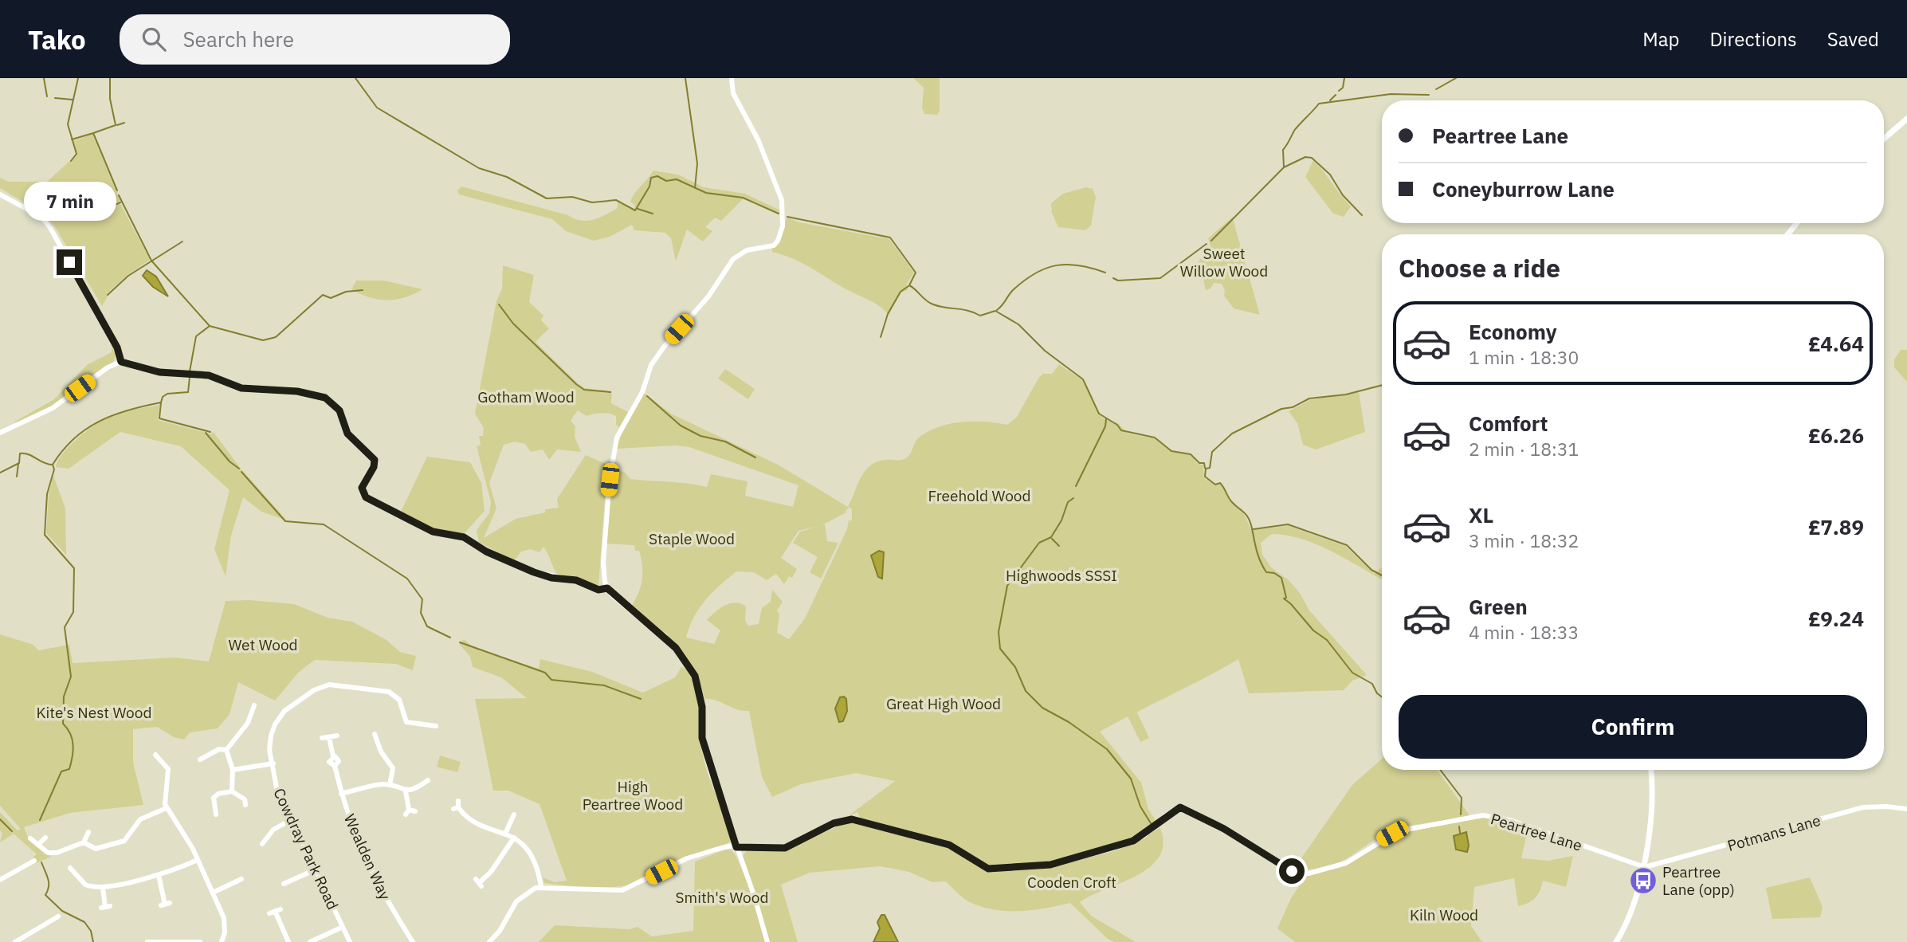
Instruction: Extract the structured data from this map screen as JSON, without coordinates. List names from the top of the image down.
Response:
{
  "streets": {
    "street": [
      "Peartree Lane",
      "Potmans Lane",
      "Cowdray Park Road",
      "Wealden Way"
    ]
  },
  "crossings": [
    ["Peartree Lane", "Potmans Lane"]
  ],
  "parks": [
    "Sweet Willow Wood",
    "Gotham Wood",
    "Freehold Wood",
    "Staple Wood",
    "Highwoods SSSI",
    "Wet Wood",
    "Great High Wood",
    "Kite's Nest Wood",
    "High Peartree Wood",
    "Cooden Croft",
    "Smith's Wood",
    "Kiln Wood"
  ],
  "places": {
    "bus stop": ["Peartree Lane (opp)"]
  },
  "page": {
    "header": "Tako",
    "search": "Search here",
    "nav": ["Map", "Directions", "Saved"],
    "banner": ["Peartree Lane", "Coneyburrow Lane"],
    "bubble": "7 min",
    "heading": "Choose a ride",
    "list": [
      {
        "name": "Economy",
        "note": "1 min · 18:30",
        "value": "£4.64"
      },
      {
        "name": "Comfort",
        "note": "2 min · 18:31",
        "value": "£6.26"
      },
      {
        "name": "XL",
        "note": "3 min · 18:32",
        "value": "£7.89"
      },
      {
        "name": "Green",
        "note": "4 min · 18:33",
        "value": "£9.24"
      }
    ],
    "buttons": "Confirm"
  }
}
